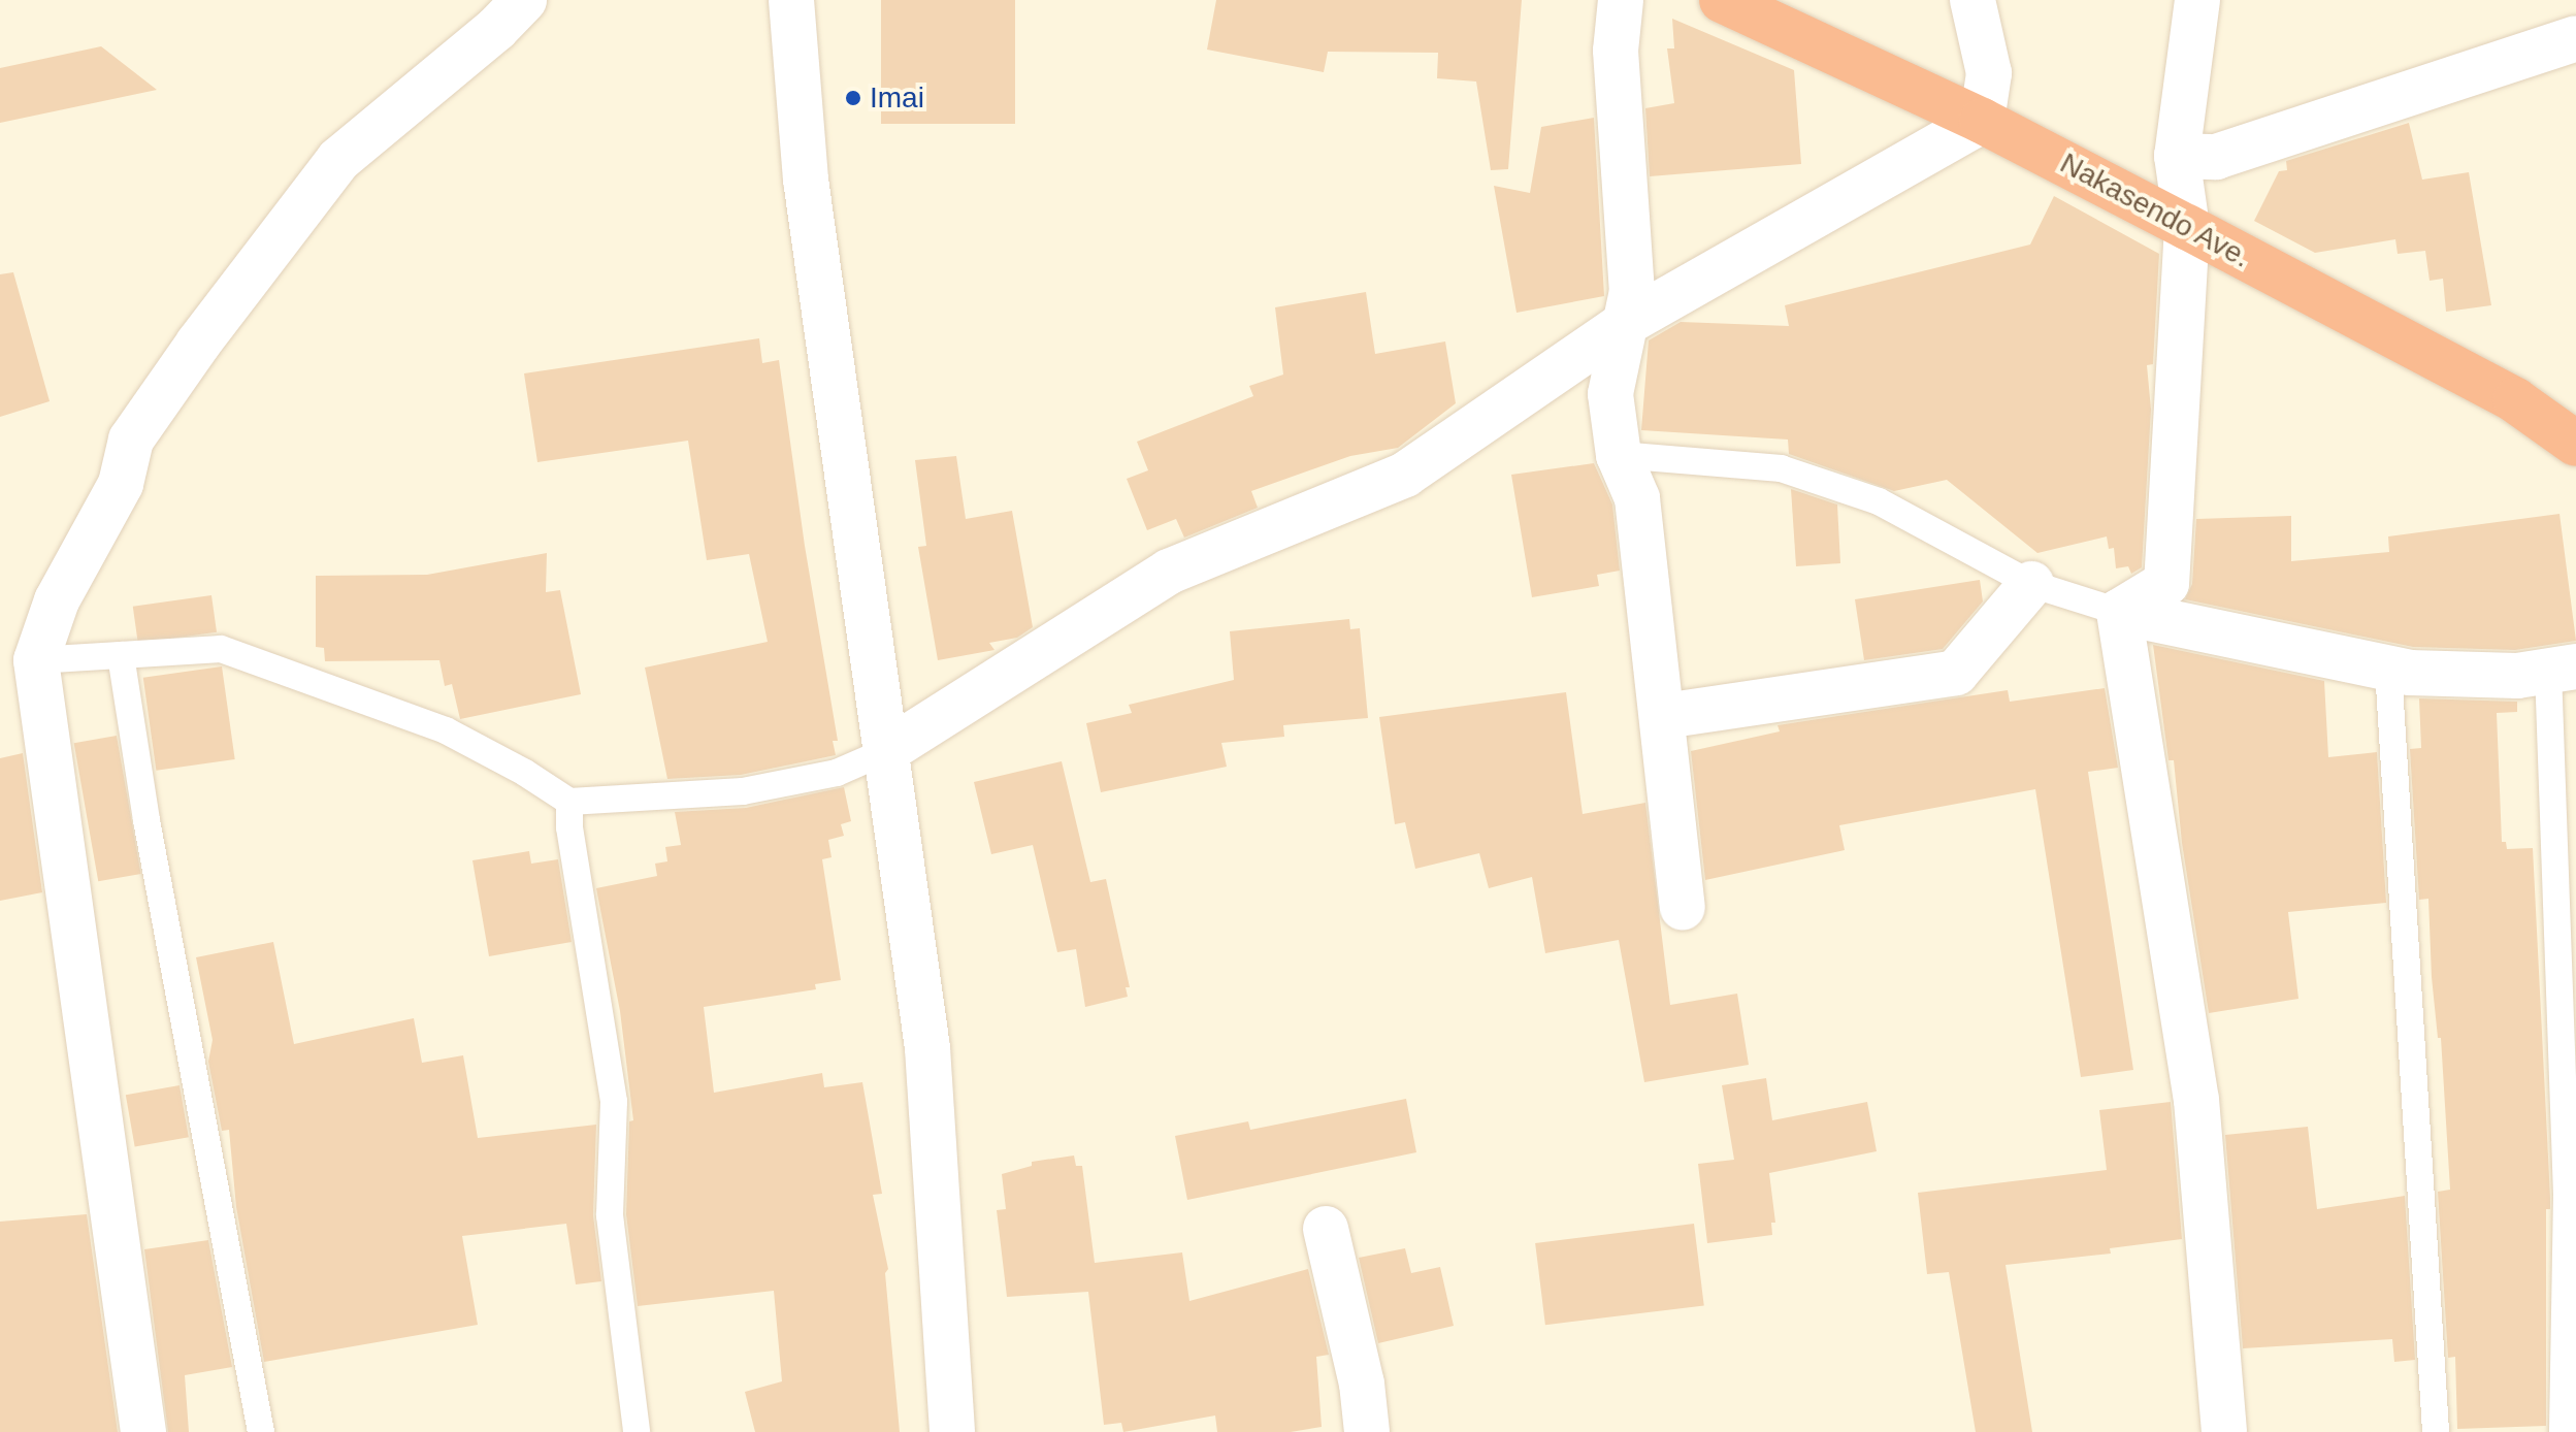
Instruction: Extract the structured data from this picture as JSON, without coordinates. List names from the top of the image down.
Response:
{
  "streets": {
    "highway": ["Nakasendo Ave."]
  },
  "places": ["Imai"]
}
